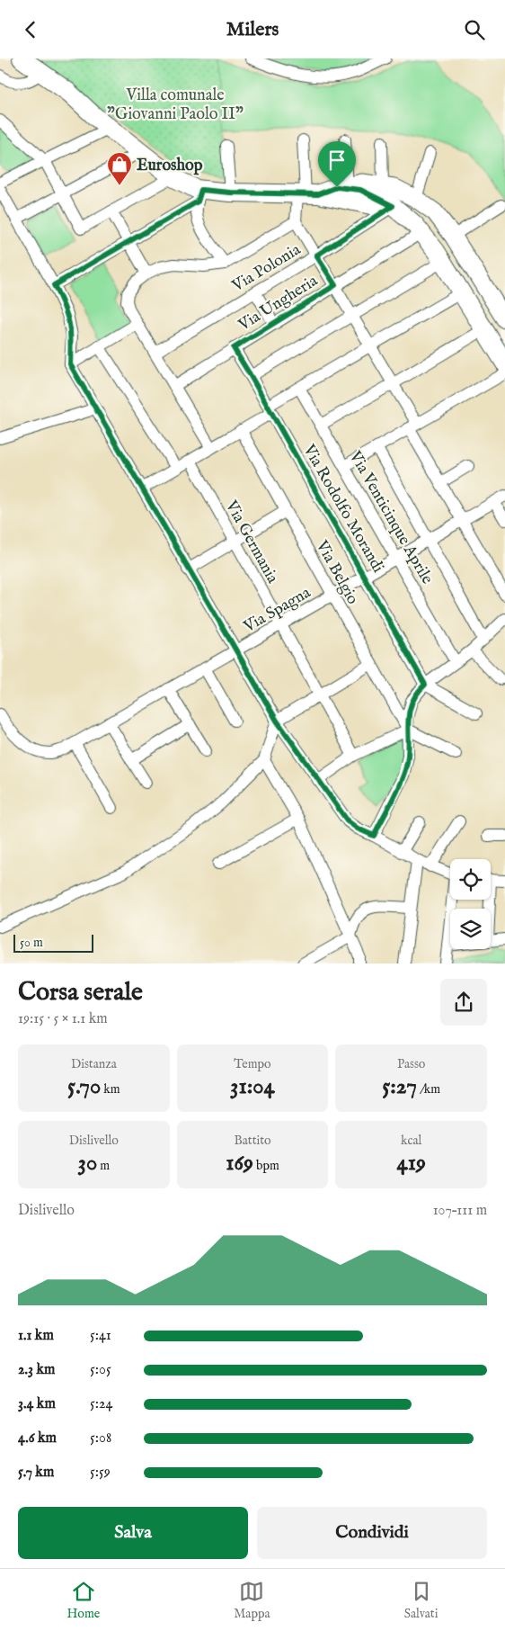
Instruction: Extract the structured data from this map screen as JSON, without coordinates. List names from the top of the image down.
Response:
{
  "streets": {
    "street": [
      "Via Polonia",
      "Via Ungheria",
      "Via Rodolfo Morandi",
      "Via Venticinque Aprile",
      "Via Germania",
      "Via Belgio",
      "Via Spagna"
    ]
  },
  "crossings": [
    ["Via Ungheria", "Via Rodolfo Morandi"],
    ["Via Rodolfo Morandi", "Via Spagna"],
    ["Via Venticinque Aprile", "Via Spagna"],
    ["Via Germania", "Via Spagna"],
    ["Via Belgio", "Via Spagna"]
  ],
  "parks": ["Villa comunale \"Giovanni Paolo II\""],
  "places": {
    "shop": ["Euroshop"]
  },
  "scale_bar": "50 m",
  "page": {
    "header": "Milers",
    "scale": "50 m",
    "heading": ["Corsa serale", "19:15 · 5 × 1.1 km"],
    "stats": [
      ["Distanza", "5.70 km"],
      ["Tempo", "31:04"],
      ["Passo", "5:27 /km"],
      ["Dislivello", "30 m"],
      ["Battito", "169 bpm"],
      ["kcal", "419"]
    ],
    "chart": ["Dislivello", "107–111 m"],
    "list": [
      {
        "name": "1.1 km",
        "note": "5:41"
      },
      {
        "name": "2.3 km",
        "note": "5:05"
      },
      {
        "name": "3.4 km",
        "note": "5:24"
      },
      {
        "name": "4.6 km",
        "note": "5:08"
      },
      {
        "name": "5.7 km",
        "note": "5:59"
      }
    ],
    "buttons": ["Salva", "Condividi"],
    "tabs": ["Home", "Mappa", "Salvati"]
  }
}
